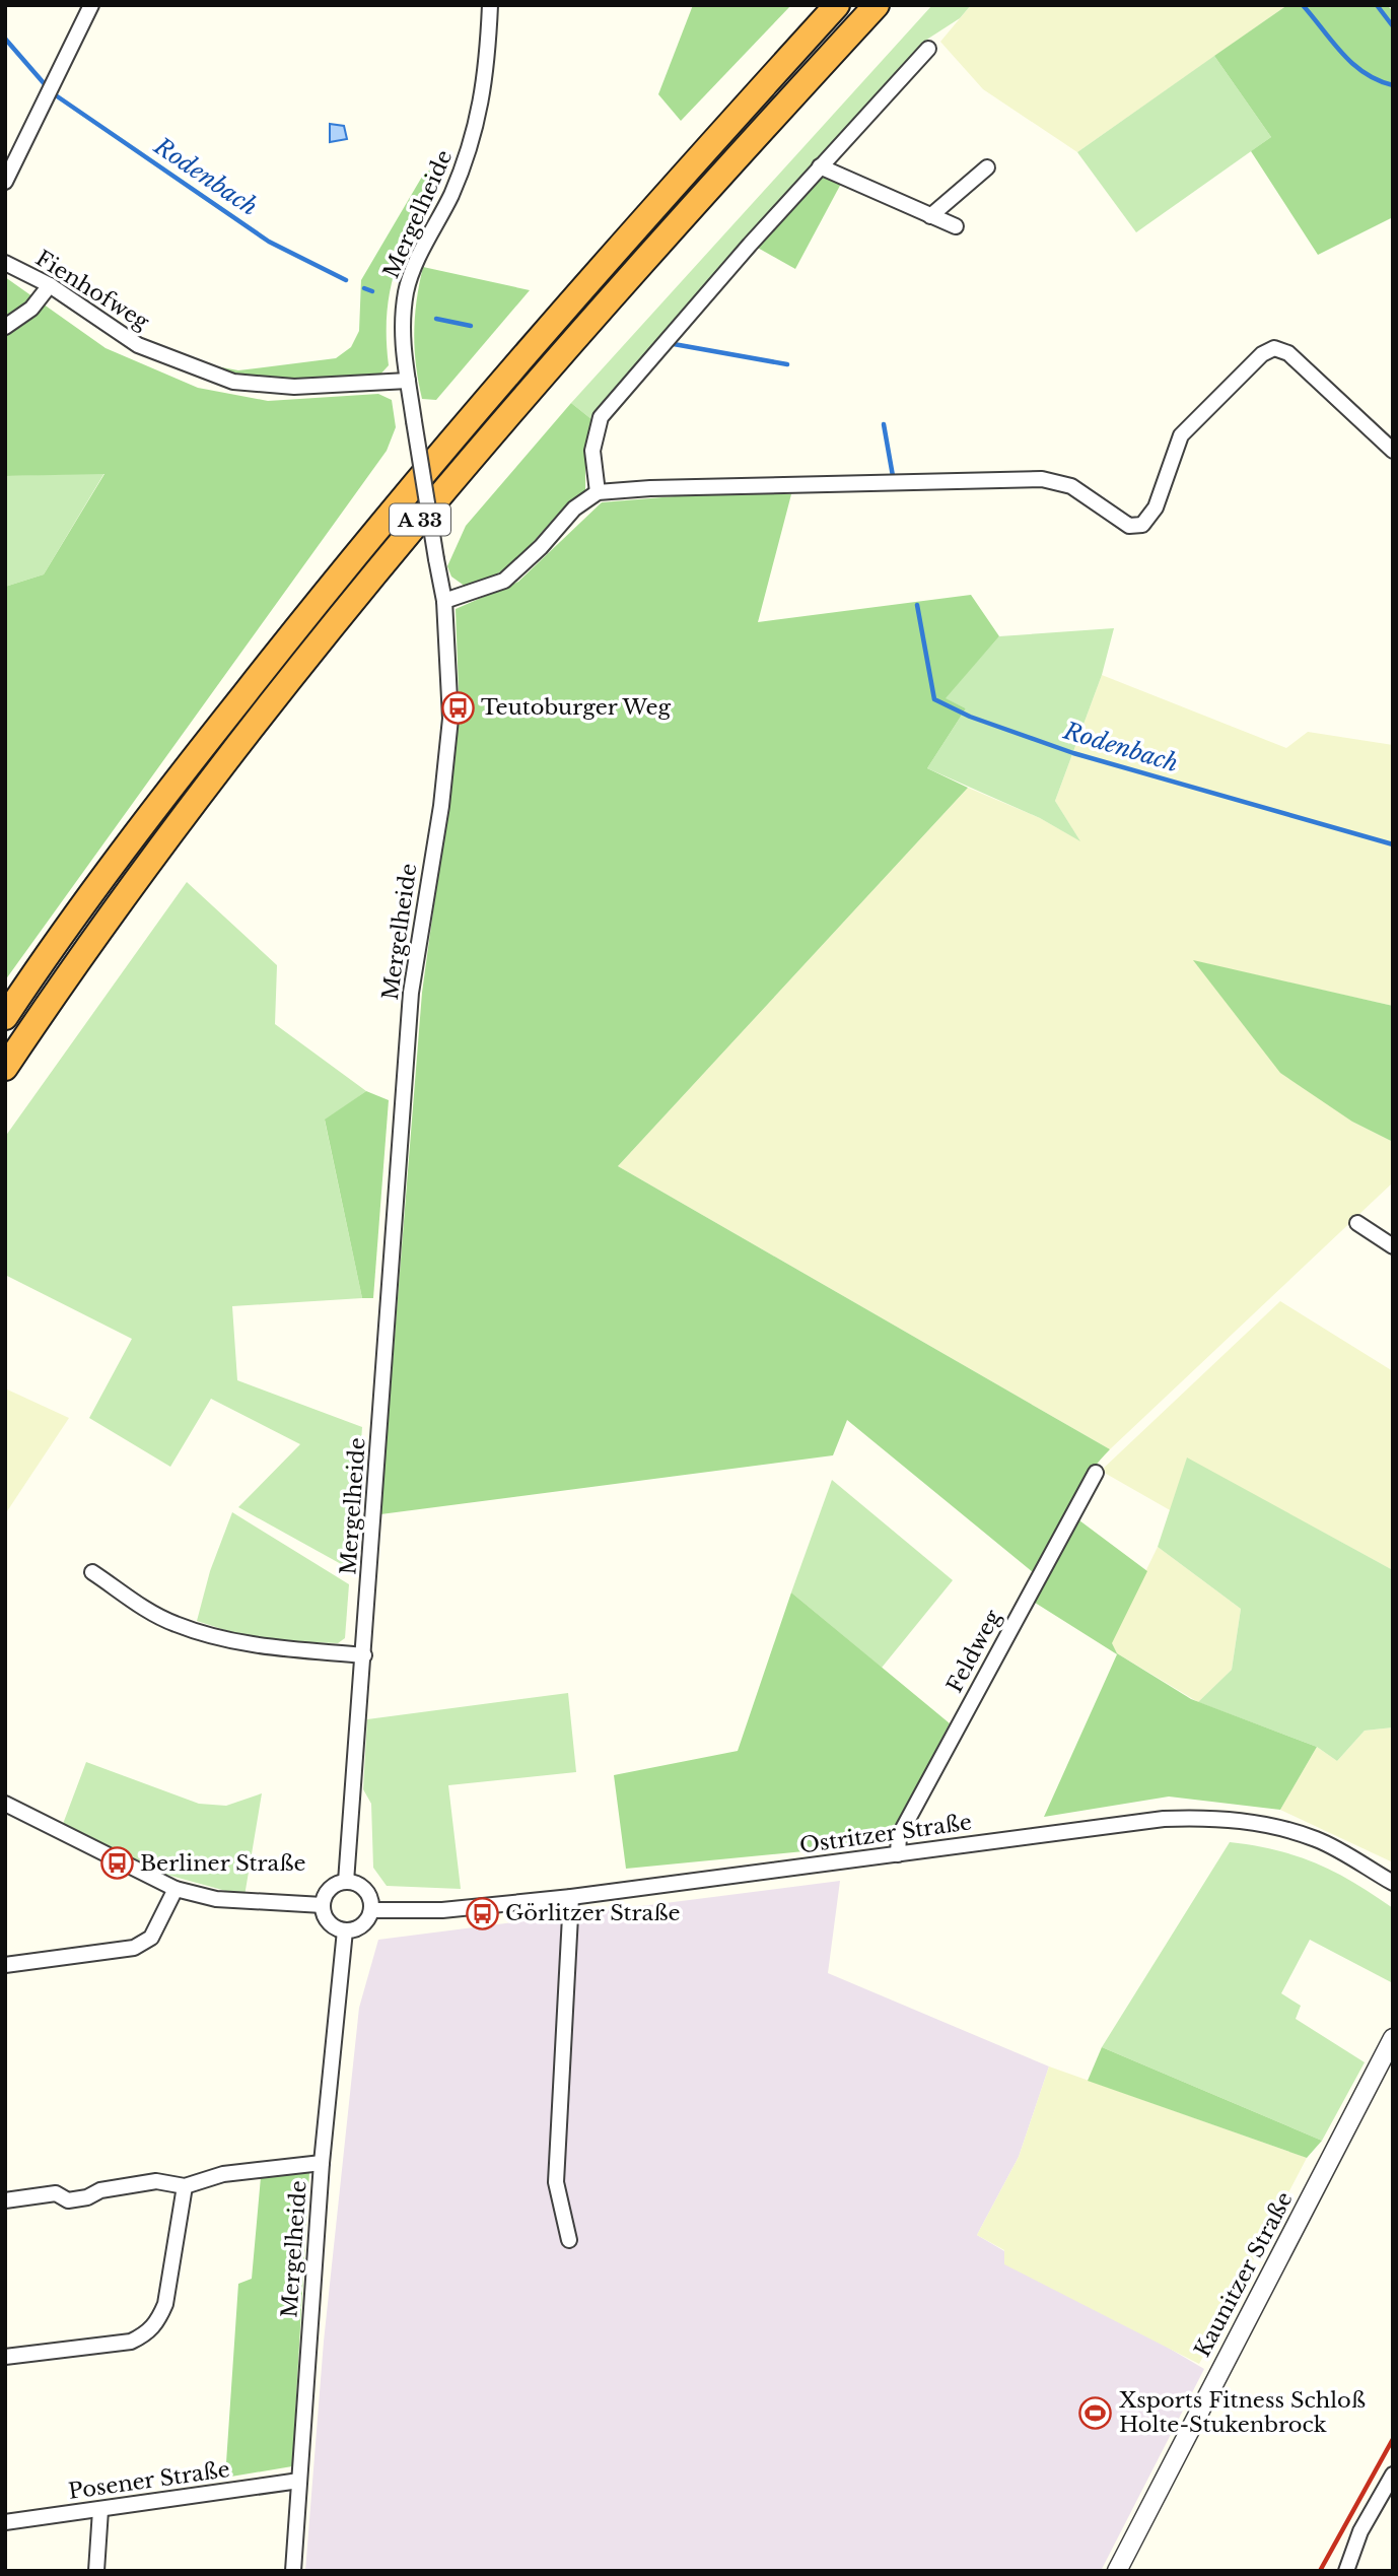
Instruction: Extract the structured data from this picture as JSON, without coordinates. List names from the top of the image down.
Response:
{
  "streets": {
    "highway": ["A 33"],
    "street": [
      "Mergelheide",
      "Fienhofweg",
      "Feldweg",
      "Ostritzer Straße",
      "Kaunitzer Straße",
      "Posener Straße"
    ]
  },
  "crossings": [
    ["Mergelheide", "Fienhofweg"],
    ["Mergelheide", "Ostritzer Straße"],
    ["Mergelheide", "Posener Straße"],
    ["Feldweg", "Ostritzer Straße"]
  ],
  "water": ["Rodenbach"],
  "places": {
    "bus stop": ["Teutoburger Weg", "Berliner Straße", "Görlitzer Straße"],
    "sports": ["Xsports Fitness Schloß Holte-Stukenbrock"]
  }
}
